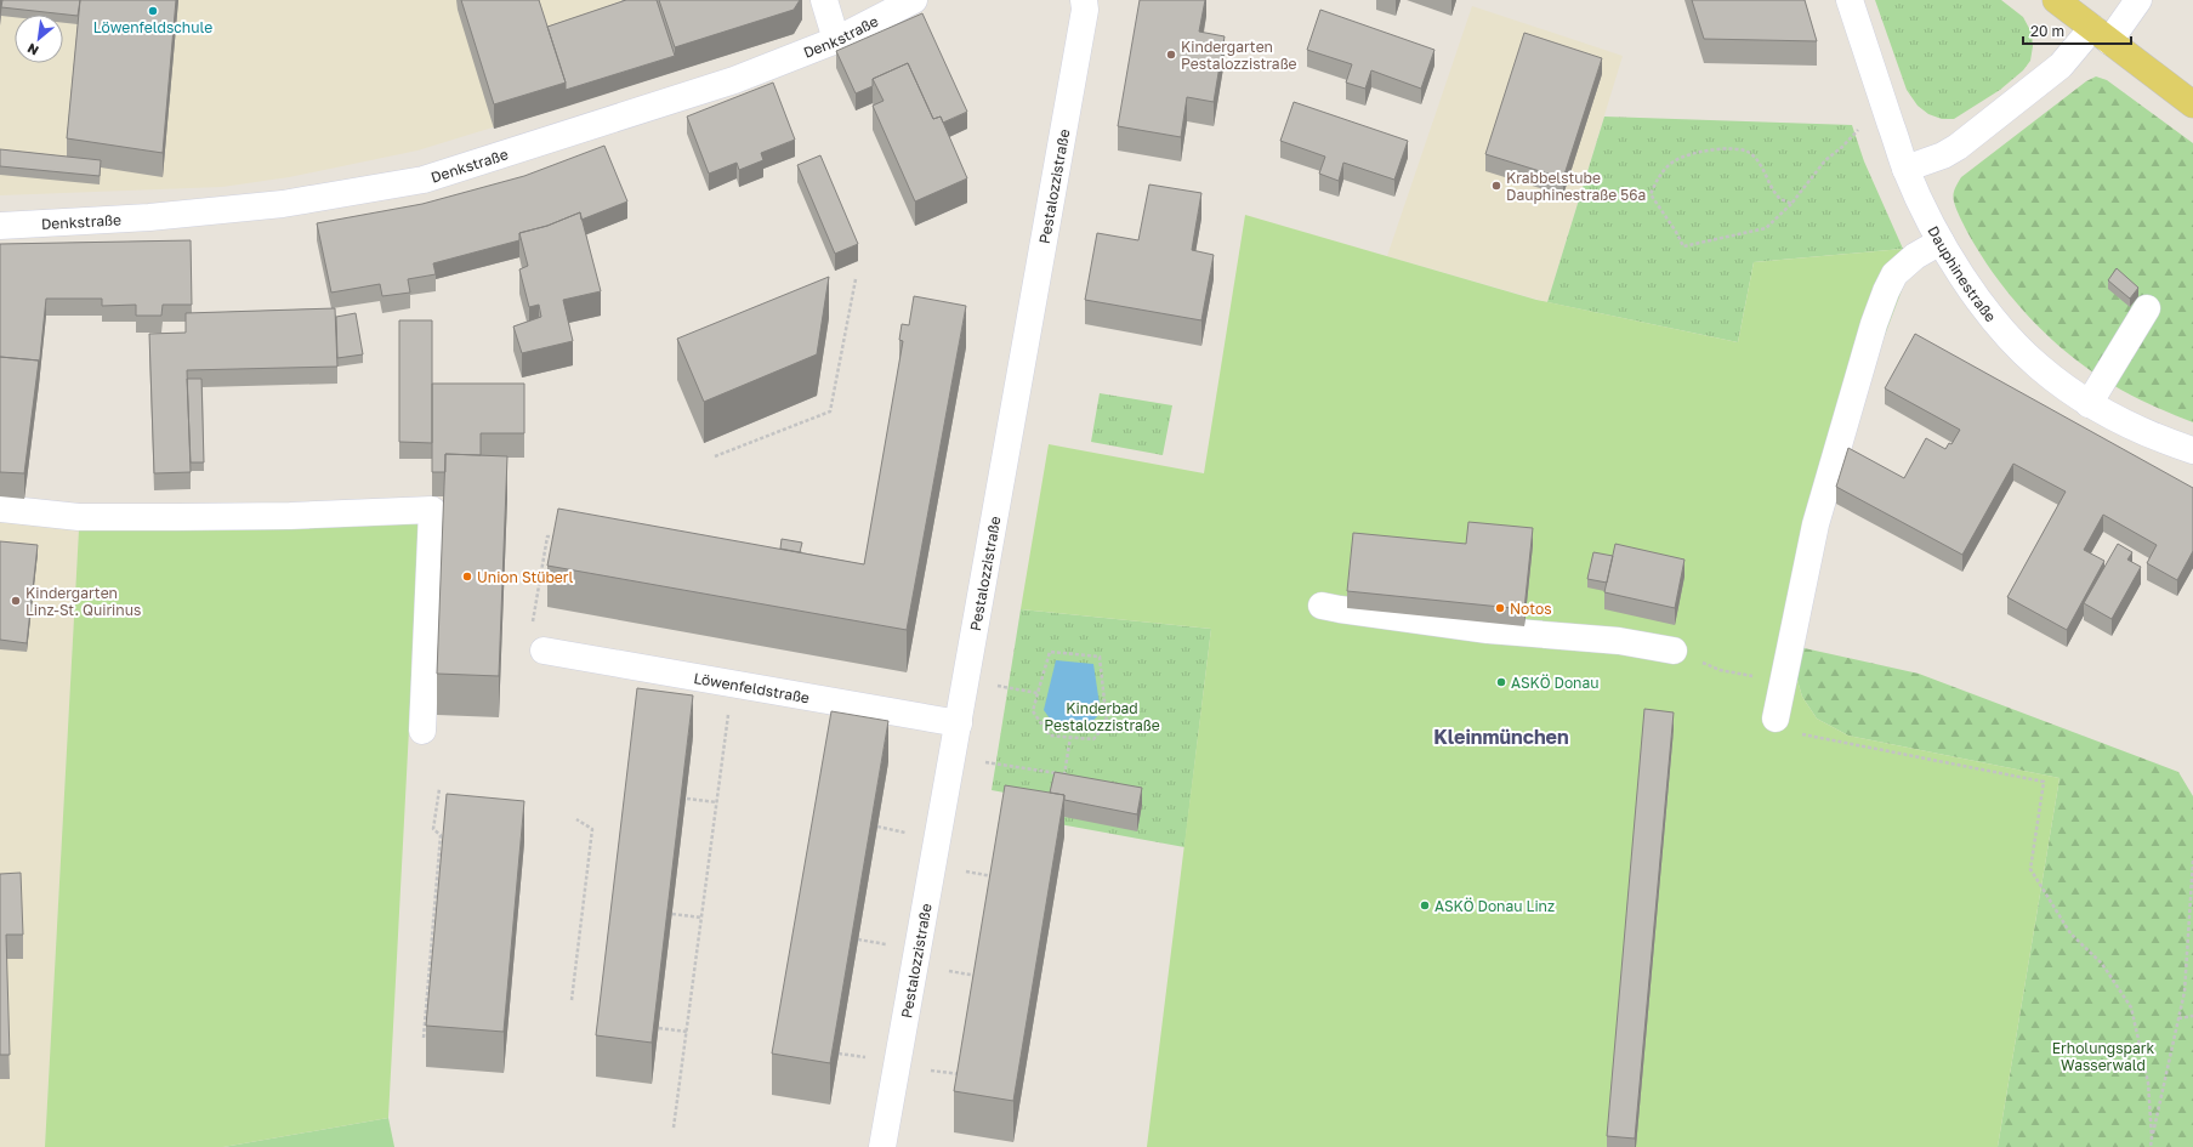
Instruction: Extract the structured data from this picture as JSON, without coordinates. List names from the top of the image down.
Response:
{
  "streets": {
    "street": [
      "Denkstraße",
      "Pestalozzistraße",
      "Dauphinestraße",
      "Löwenfeldstraße"
    ]
  },
  "crossings": [
    ["Pestalozzistraße", "Löwenfeldstraße"]
  ],
  "districts": ["Kleinmünchen"],
  "parks": ["Kinderbad Pestalozzistraße", "Erholungspark Wasserwald"],
  "places": [
    "Löwenfeldschule",
    "Kindergarten Pestalozzistraße",
    "Krabbelstube Dauphinestraße 56a",
    "Union Stüberl",
    "Kindergarten Linz-St. Quirinus",
    "Notos",
    "ASKÖ Donau",
    "ASKÖ Donau Linz"
  ],
  "scale_bar": "20 m",
  "north": "bottom left"
}
